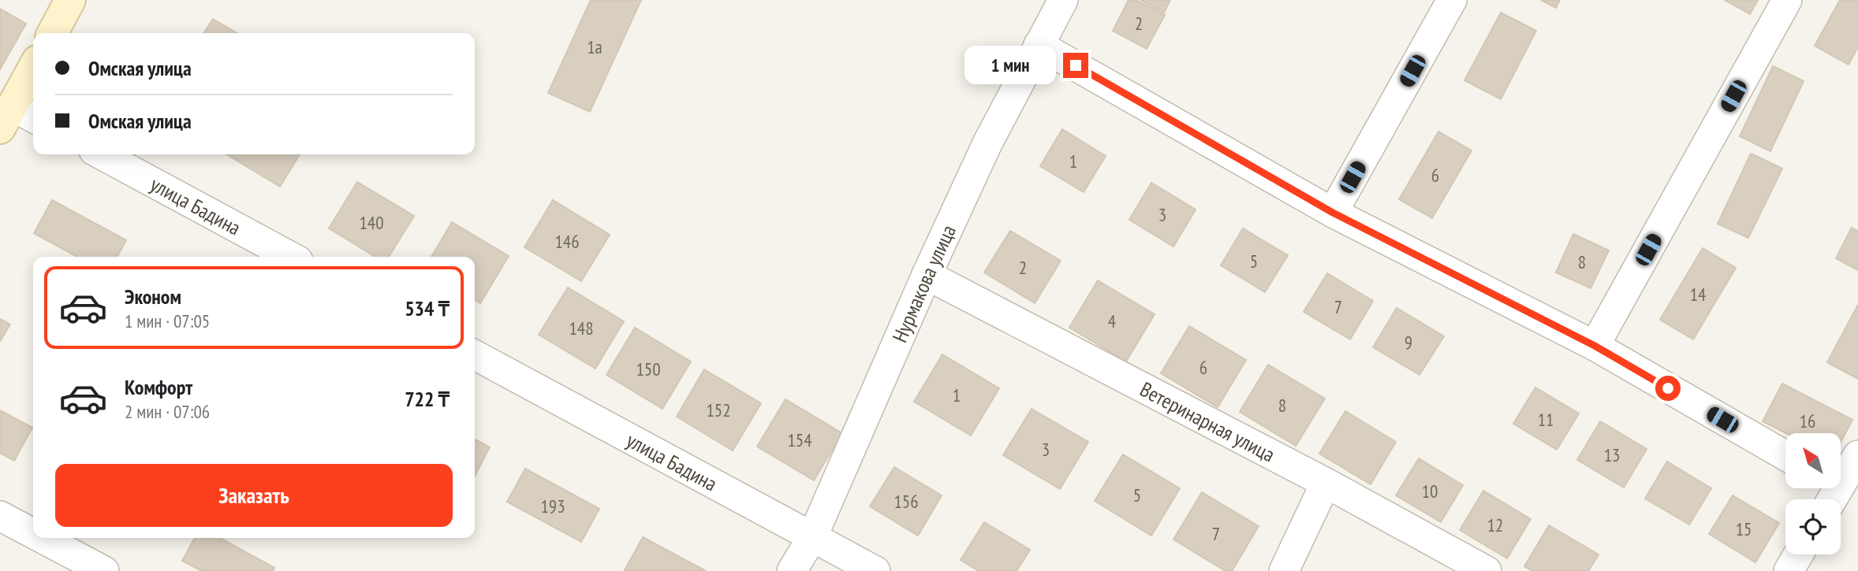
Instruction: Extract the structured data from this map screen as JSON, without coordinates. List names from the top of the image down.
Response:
{
  "streets": {
    "street": ["улица Бадина", "Нурмакова улица", "Ветеринарная улица"]
  },
  "crossings": [
    ["улица Бадина", "Нурмакова улица"],
    ["Нурмакова улица", "Ветеринарная улица"]
  ],
  "house_numbers": [
    "2",
    "1а",
    "1",
    "6",
    "3",
    "140",
    "146",
    "5",
    "8",
    "2",
    "14",
    "7",
    "4",
    "148",
    "9",
    "6",
    "150",
    "1",
    "8",
    "152",
    "11",
    "16",
    "154",
    "3",
    "13",
    "10",
    "5",
    "156",
    "193",
    "12",
    "15",
    "7"
  ],
  "north": "top left",
  "page": {
    "banner": ["Омская улица", "Омская улица"],
    "bubble": "1 мин",
    "list": [
      {
        "name": "Эконом",
        "note": "1 мин · 07:05",
        "value": "534 ₸"
      },
      {
        "name": "Комфорт",
        "note": "2 мин · 07:06",
        "value": "722 ₸"
      }
    ],
    "buttons": "Заказать"
  }
}
